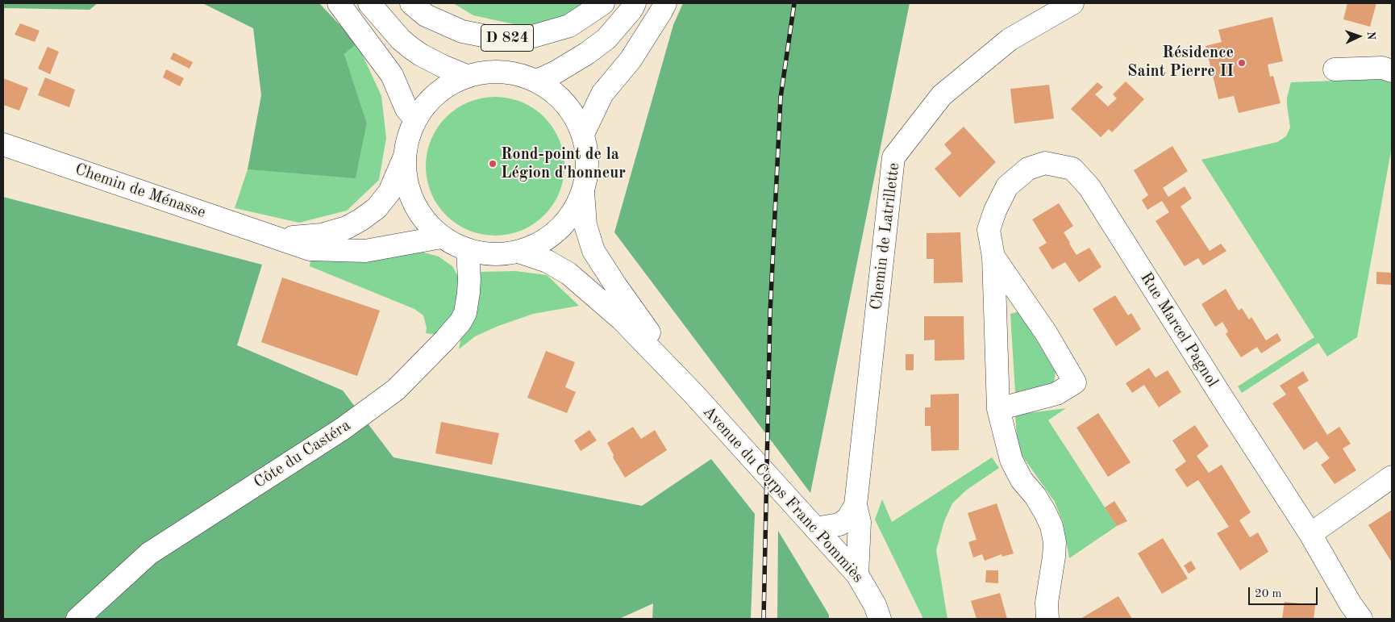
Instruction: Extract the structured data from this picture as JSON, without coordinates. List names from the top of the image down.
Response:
{
  "streets": {
    "street": [
      "D 824",
      "Chemin de Ménasse",
      "Chemin de Latrillette",
      "Rue Marcel Pagnol",
      "Côte du Castéra",
      "Avenue du Corps Franc Pommiès"
    ]
  },
  "crossings": [
    ["Chemin de Latrillette", "Avenue du Corps Franc Pommiès"]
  ],
  "places": ["Résidence Saint Pierre II", "Rond-point de la Légion d'honneur"],
  "scale_bar": "20 m",
  "north": "right"
}
